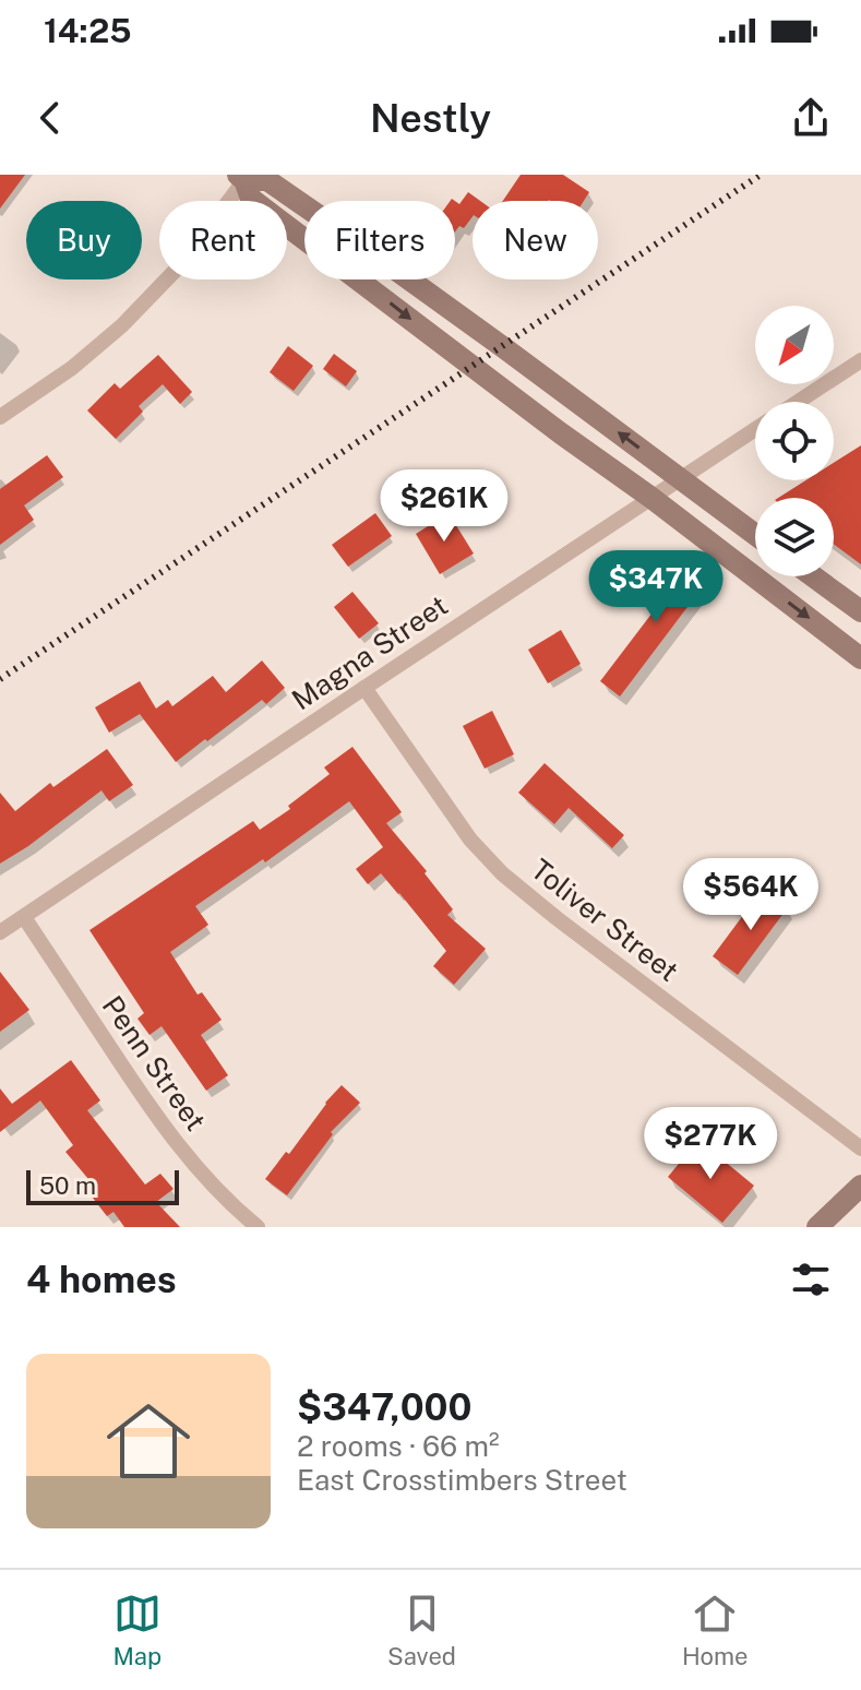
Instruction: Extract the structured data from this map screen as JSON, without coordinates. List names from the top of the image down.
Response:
{
  "streets": {
    "street": ["Magna Street", "Toliver Street", "Penn Street"]
  },
  "crossings": [
    ["Magna Street", "Toliver Street"],
    ["Magna Street", "Penn Street"]
  ],
  "scale_bar": "50 m",
  "north": "bottom left",
  "page": {
    "status": "14:25",
    "header": "Nestly",
    "chip": [
      "Buy",
      "Rent",
      "Filters",
      "New"
    ],
    "price": [
      "$261K",
      "$347K",
      "$564K",
      "$277K"
    ],
    "scale": "50 m",
    "heading": "4 homes",
    "list": [
      {
        "name": "$347,000",
        "note": "2 rooms · 66 m² · East Crosstimbers Street"
      }
    ],
    "tabs": ["Map", "Saved", "Home"]
  }
}
